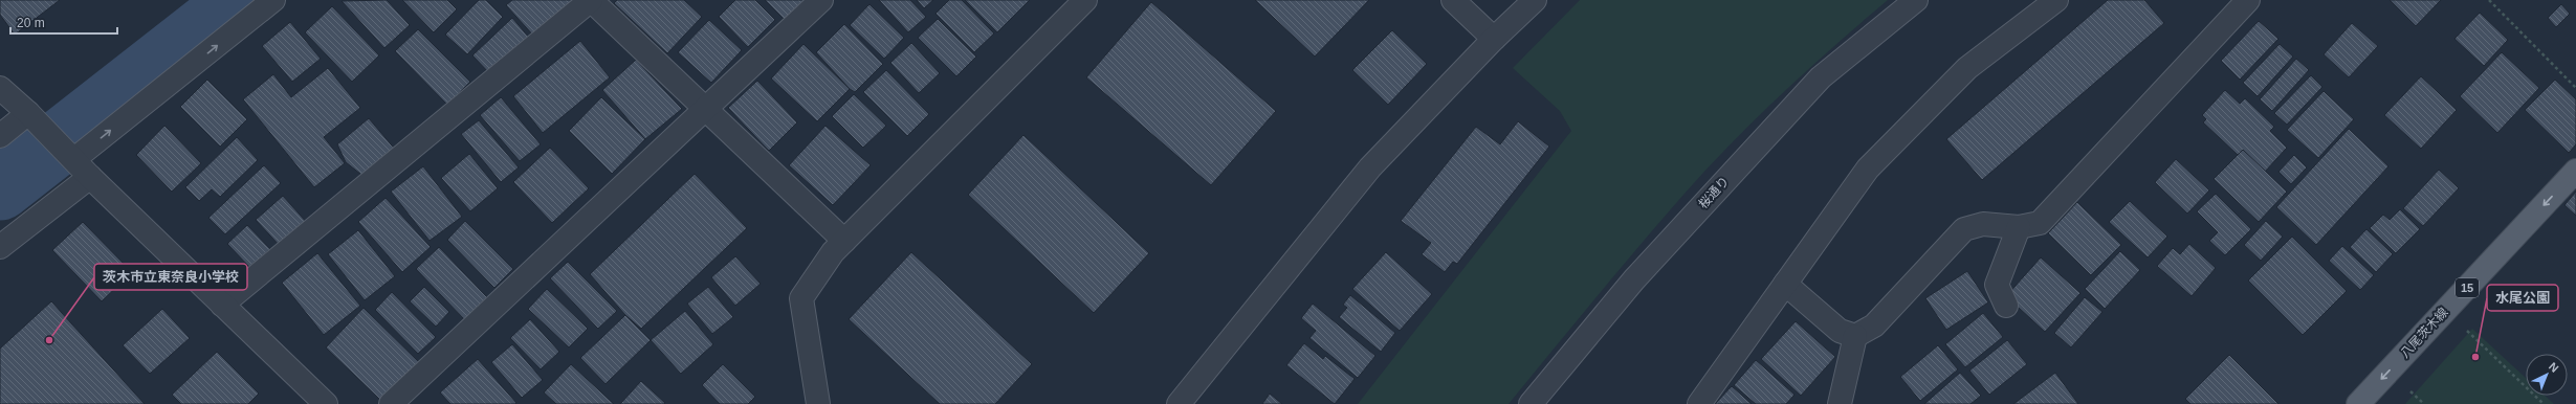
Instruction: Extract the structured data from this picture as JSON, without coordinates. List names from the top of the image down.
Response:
{
  "streets": {
    "main road": ["15", "八尾茨木線"],
    "street": ["桜通り"]
  },
  "one_way": ["八尾茨木線"],
  "places": ["茨木市立東奈良小学校", "水尾公園"],
  "scale_bar": "20 m",
  "north": "top right"
}
